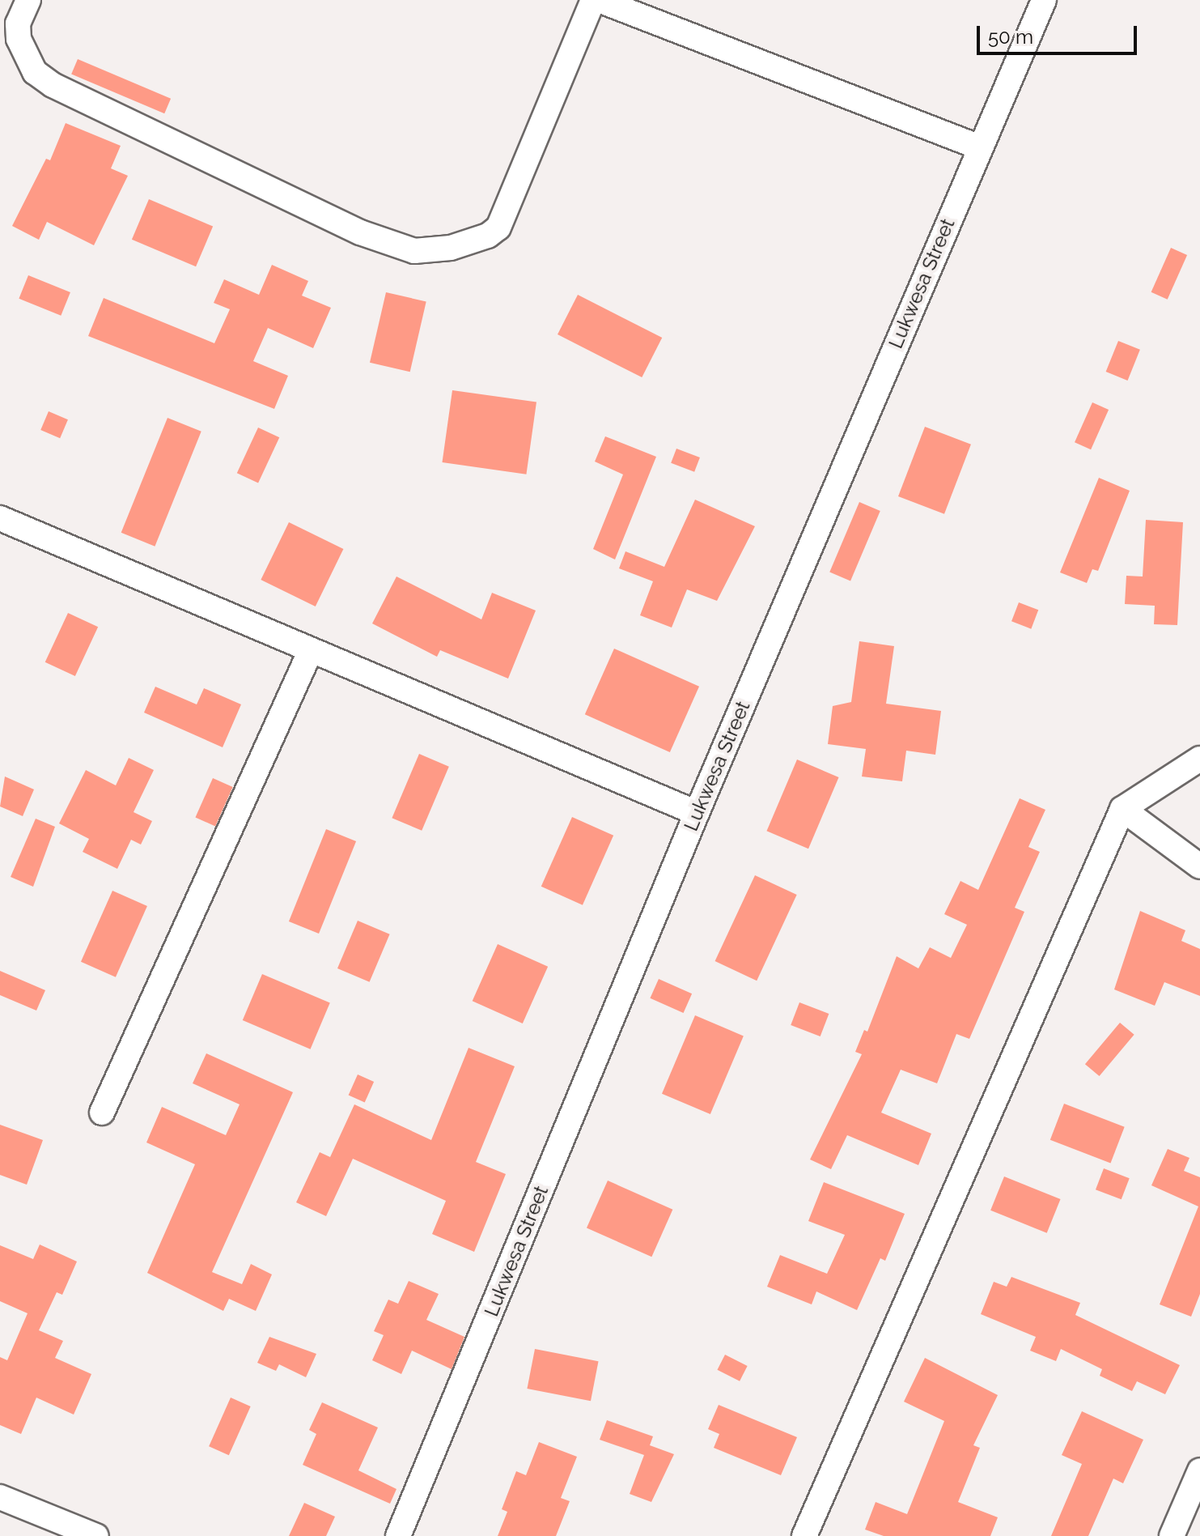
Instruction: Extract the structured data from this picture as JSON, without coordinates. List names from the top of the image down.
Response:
{
  "streets": {
    "street": ["Lukwesa Street"]
  },
  "scale_bar": "50 m"
}
